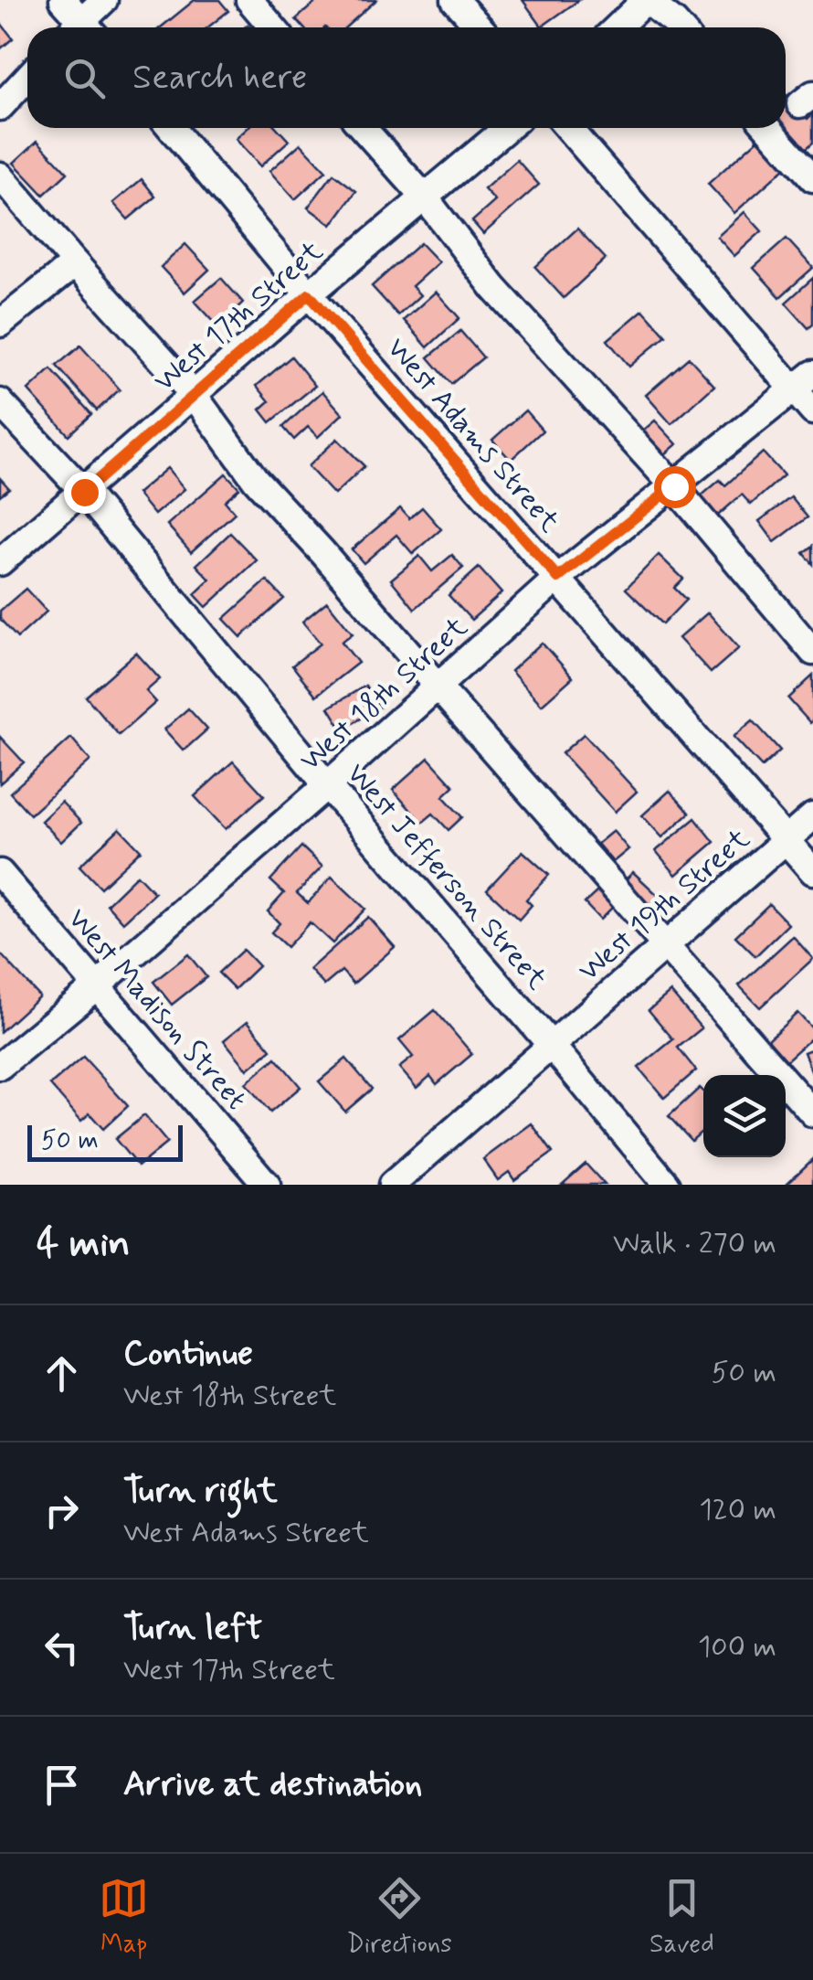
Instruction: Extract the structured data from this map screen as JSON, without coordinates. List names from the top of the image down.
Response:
{
  "streets": {
    "street": [
      "West 17th Street",
      "West Adams Street",
      "West 18th Street",
      "West Jefferson Street",
      "West 19th Street",
      "West Madison Street"
    ]
  },
  "crossings": [
    ["West 17th Street", "West Adams Street"],
    ["West 17th Street", "West Jefferson Street"],
    ["West Adams Street", "West 18th Street"],
    ["West Adams Street", "West 19th Street"],
    ["West 18th Street", "West Jefferson Street"],
    ["West 18th Street", "West Madison Street"],
    ["West Jefferson Street", "West 19th Street"]
  ],
  "scale_bar": "50 m",
  "page": {
    "search": "Search here",
    "scale": "50 m",
    "heading": ["4 min", "Walk · 270 m"],
    "list": [
      ["Continue", "West 18th Street", "50 m"],
      ["Turn right", "West Adams Street", "120 m"],
      ["Turn left", "West 17th Street", "100 m"],
      "Arrive at destination"
    ],
    "nav": ["Map", "Directions", "Saved"]
  }
}
